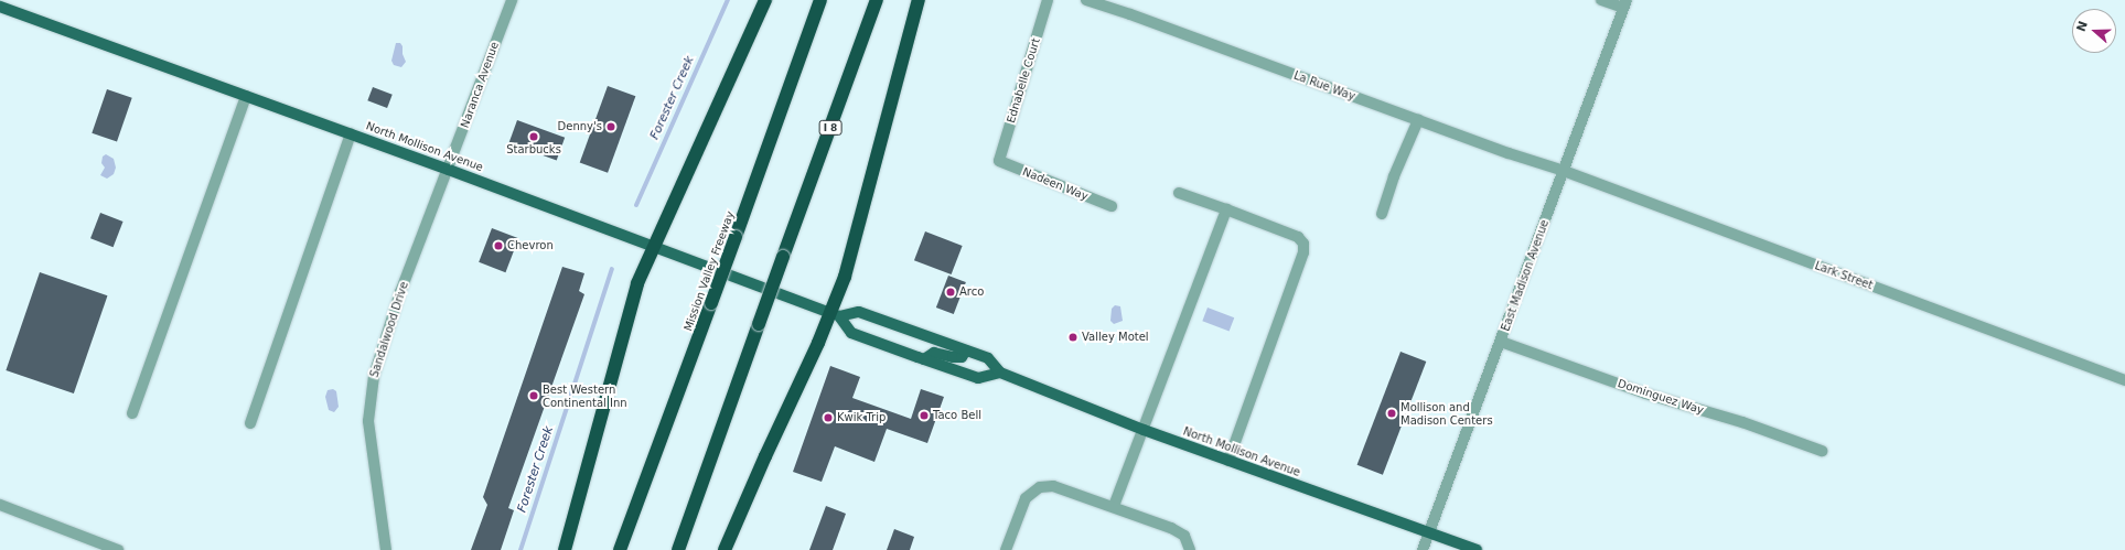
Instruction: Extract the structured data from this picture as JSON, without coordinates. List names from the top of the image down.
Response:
{
  "streets": {
    "highway": ["I 8", "Mission Valley Freeway"],
    "main road": ["North Mollison Avenue"],
    "street": [
      "Ednabelle Court",
      "Naranca Avenue",
      "La Rue Way",
      "Nadeen Way",
      "East Madison Avenue",
      "Lark Street",
      "Sandalwood Drive",
      "Dominguez Way"
    ]
  },
  "crossings": [
    ["Ednabelle Court", "Nadeen Way"],
    ["Naranca Avenue", "North Mollison Avenue"],
    ["Naranca Avenue", "Sandalwood Drive"],
    ["La Rue Way", "East Madison Avenue"],
    ["La Rue Way", "Lark Street"],
    ["North Mollison Avenue", "East Madison Avenue"],
    ["North Mollison Avenue", "Sandalwood Drive"],
    ["East Madison Avenue", "Lark Street"],
    ["East Madison Avenue", "Dominguez Way"]
  ],
  "water": ["Forester Creek"],
  "places": [
    "Denny's",
    "Starbucks",
    "Chevron",
    "Arco",
    "Valley Motel",
    "Best Western Continental Inn",
    "Mollison and Madison Centers",
    "Taco Bell",
    "Kwik Trip"
  ],
  "north": "left"
}
